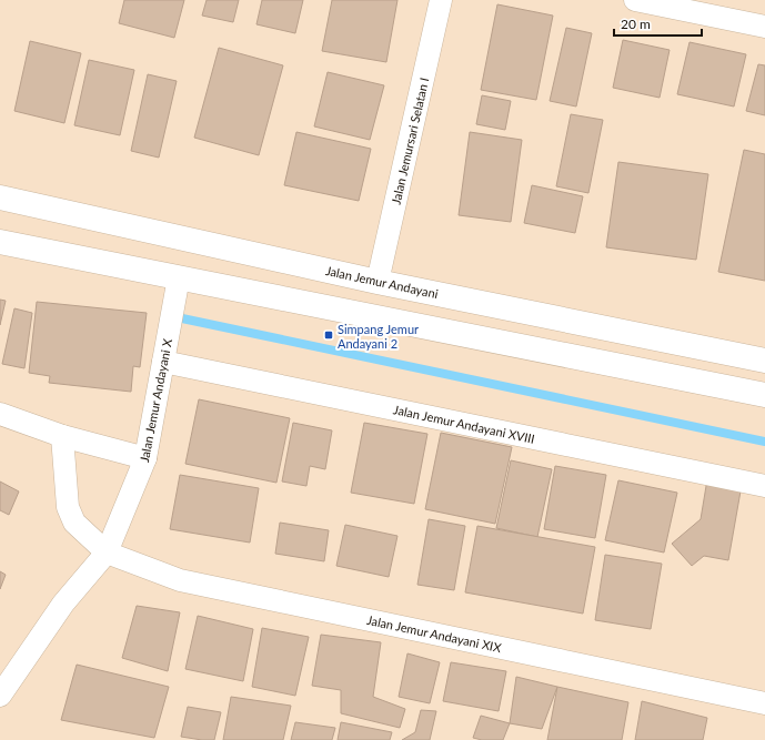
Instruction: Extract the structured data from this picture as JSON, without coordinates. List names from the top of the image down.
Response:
{
  "streets": {
    "main road": ["Jalan Jemur Andayani"],
    "street": [
      "Jalan Jemursari Selatan I",
      "Jalan Jemur Andayani X",
      "Jalan Jemur Andayani XVIII",
      "Jalan Jemur Andayani XIX"
    ]
  },
  "crossings": [
    ["Jalan Jemursari Selatan I", "Jalan Jemur Andayani"],
    ["Jalan Jemur Andayani X", "Jalan Jemur Andayani XVIII"],
    ["Jalan Jemur Andayani X", "Jalan Jemur Andayani XIX"]
  ],
  "places": {
    "transit": ["Simpang Jemur Andayani 2"]
  },
  "scale_bar": "20 m"
}
